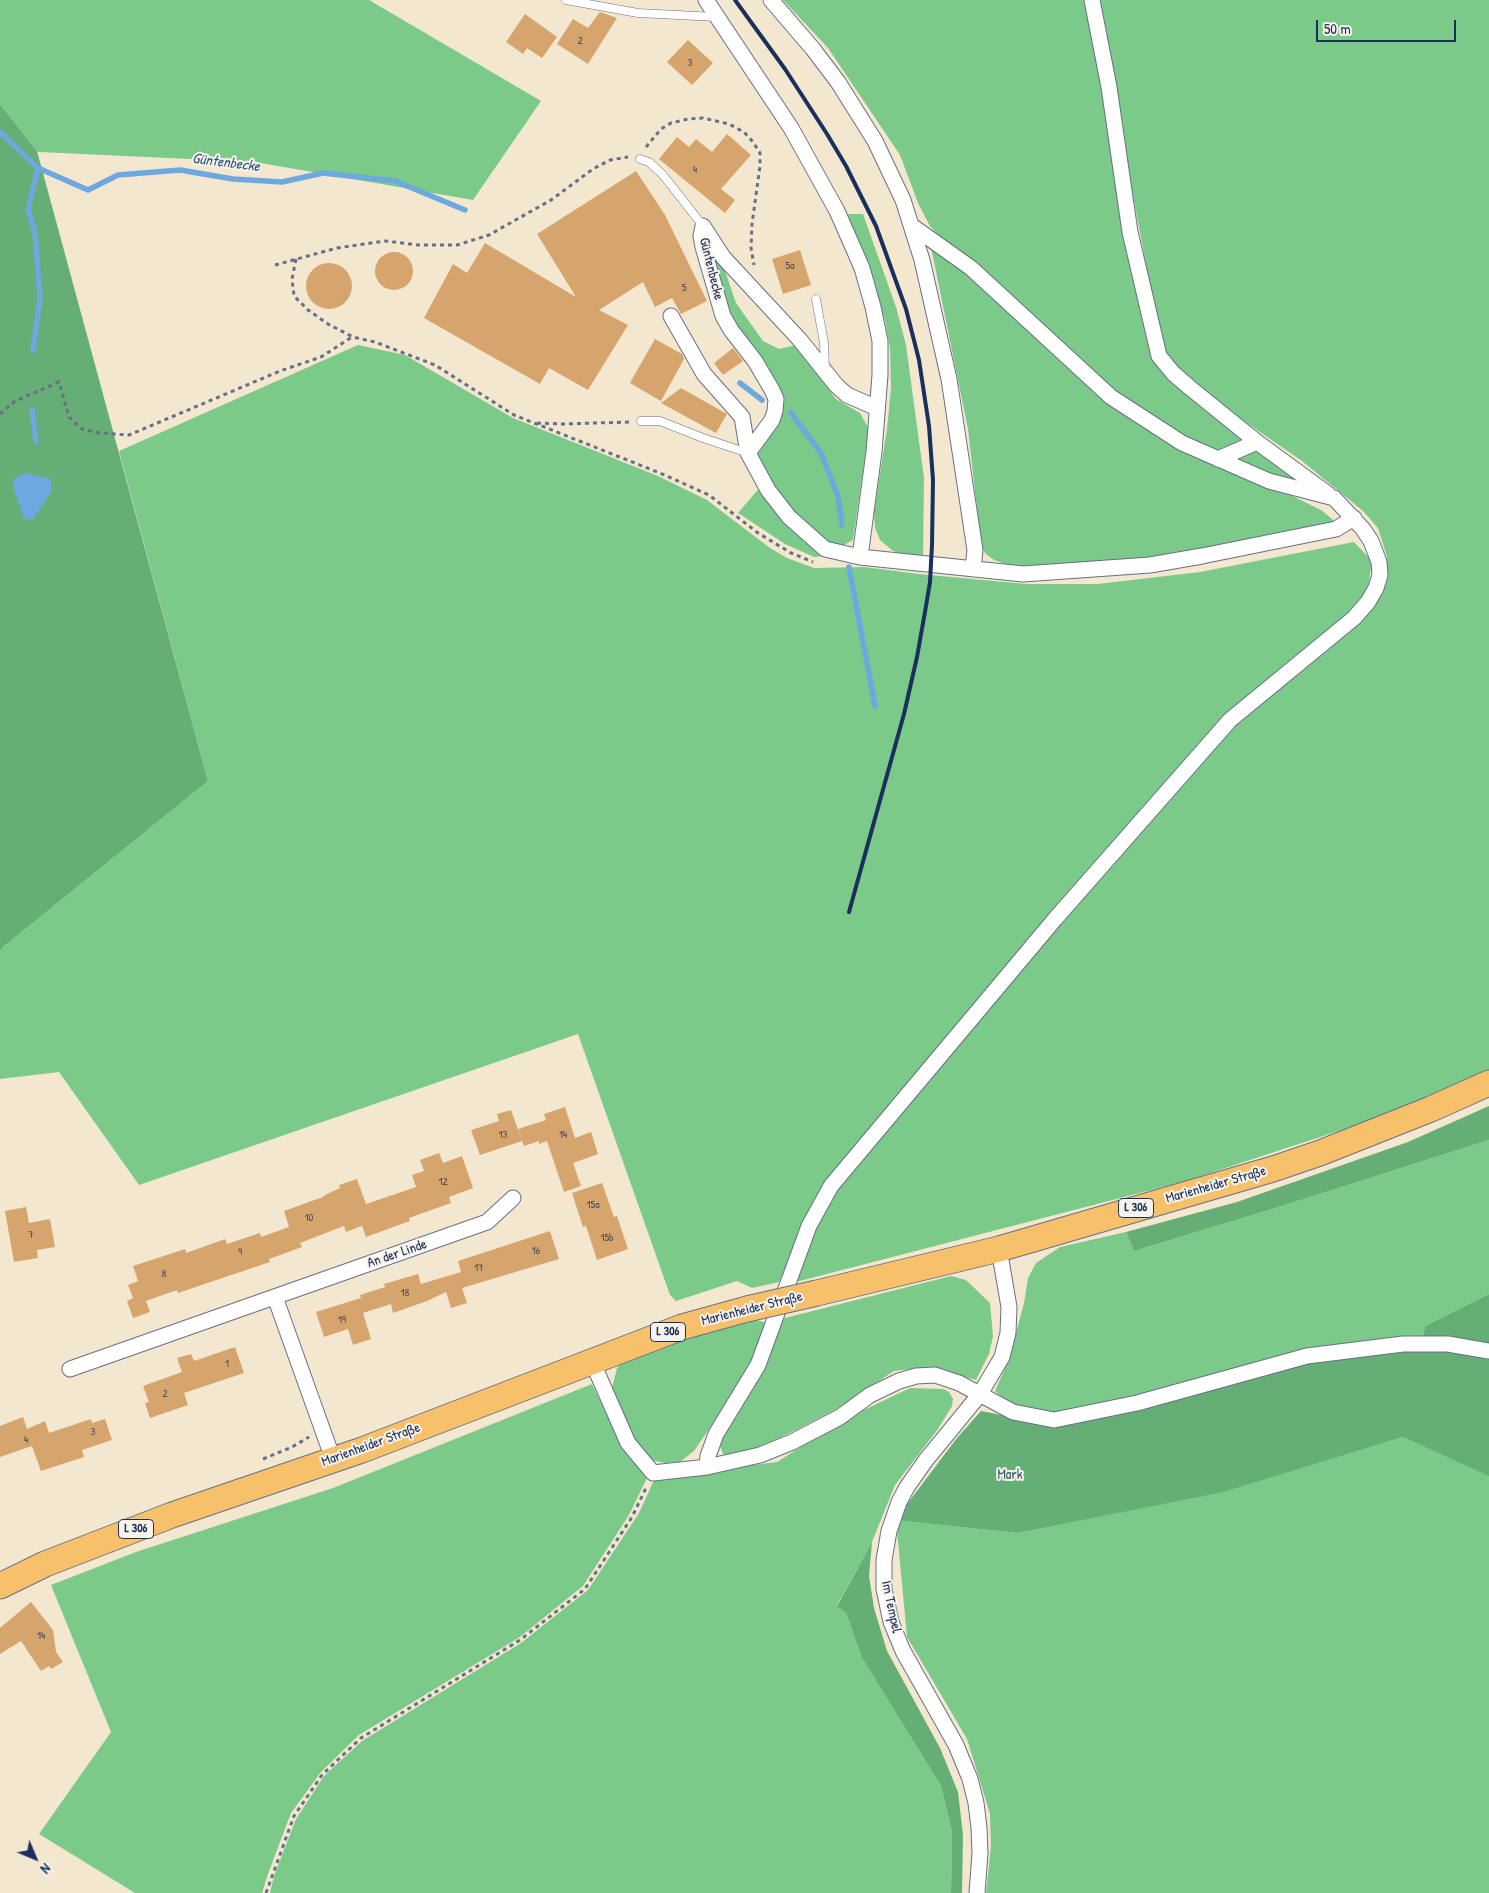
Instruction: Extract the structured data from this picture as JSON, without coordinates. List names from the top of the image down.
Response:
{
  "streets": {
    "main road": ["Marienheider Straße", "L 306"],
    "street": ["Güntenbecke", "An der Linde", "Im Tempel"]
  },
  "crossings": [
    ["Marienheider Straße", "Im Tempel"]
  ],
  "water": ["Güntenbecke"],
  "parks": ["Mark"],
  "house_numbers": [
    "2",
    "3",
    "4",
    "5a",
    "5",
    "13",
    "14",
    "12",
    "15a",
    "10",
    "7",
    "15b",
    "16",
    "9",
    "17",
    "8",
    "18",
    "19",
    "1",
    "2",
    "3",
    "4",
    "14"
  ],
  "scale_bar": "50 m",
  "north": "bottom right"
}
